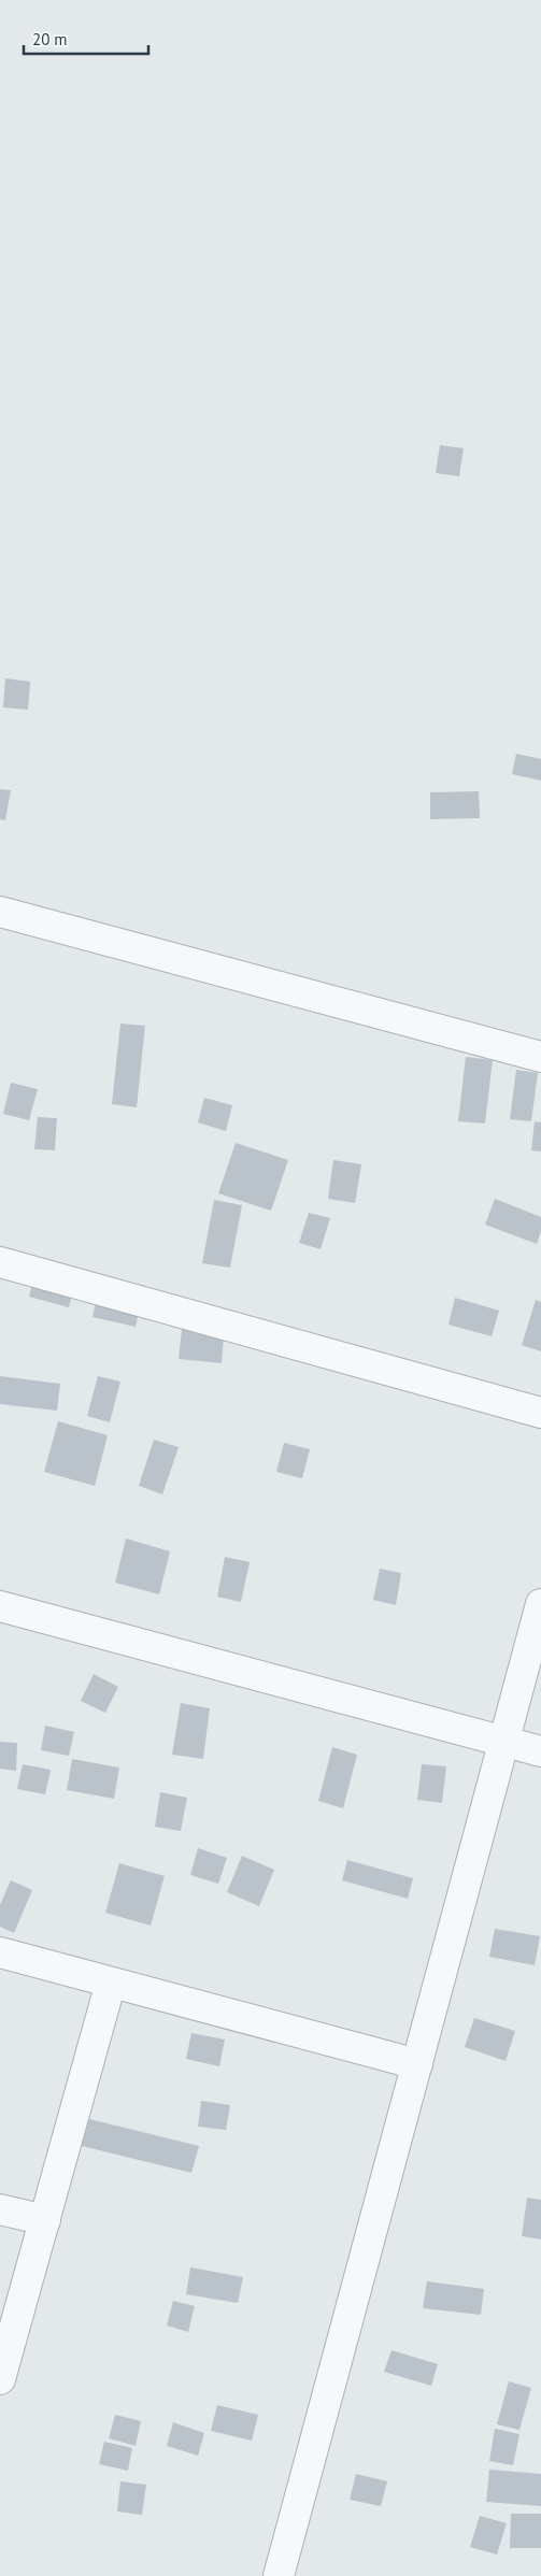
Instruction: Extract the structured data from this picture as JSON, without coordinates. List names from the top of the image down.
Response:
{
  "scale_bar": "20 m"
}
